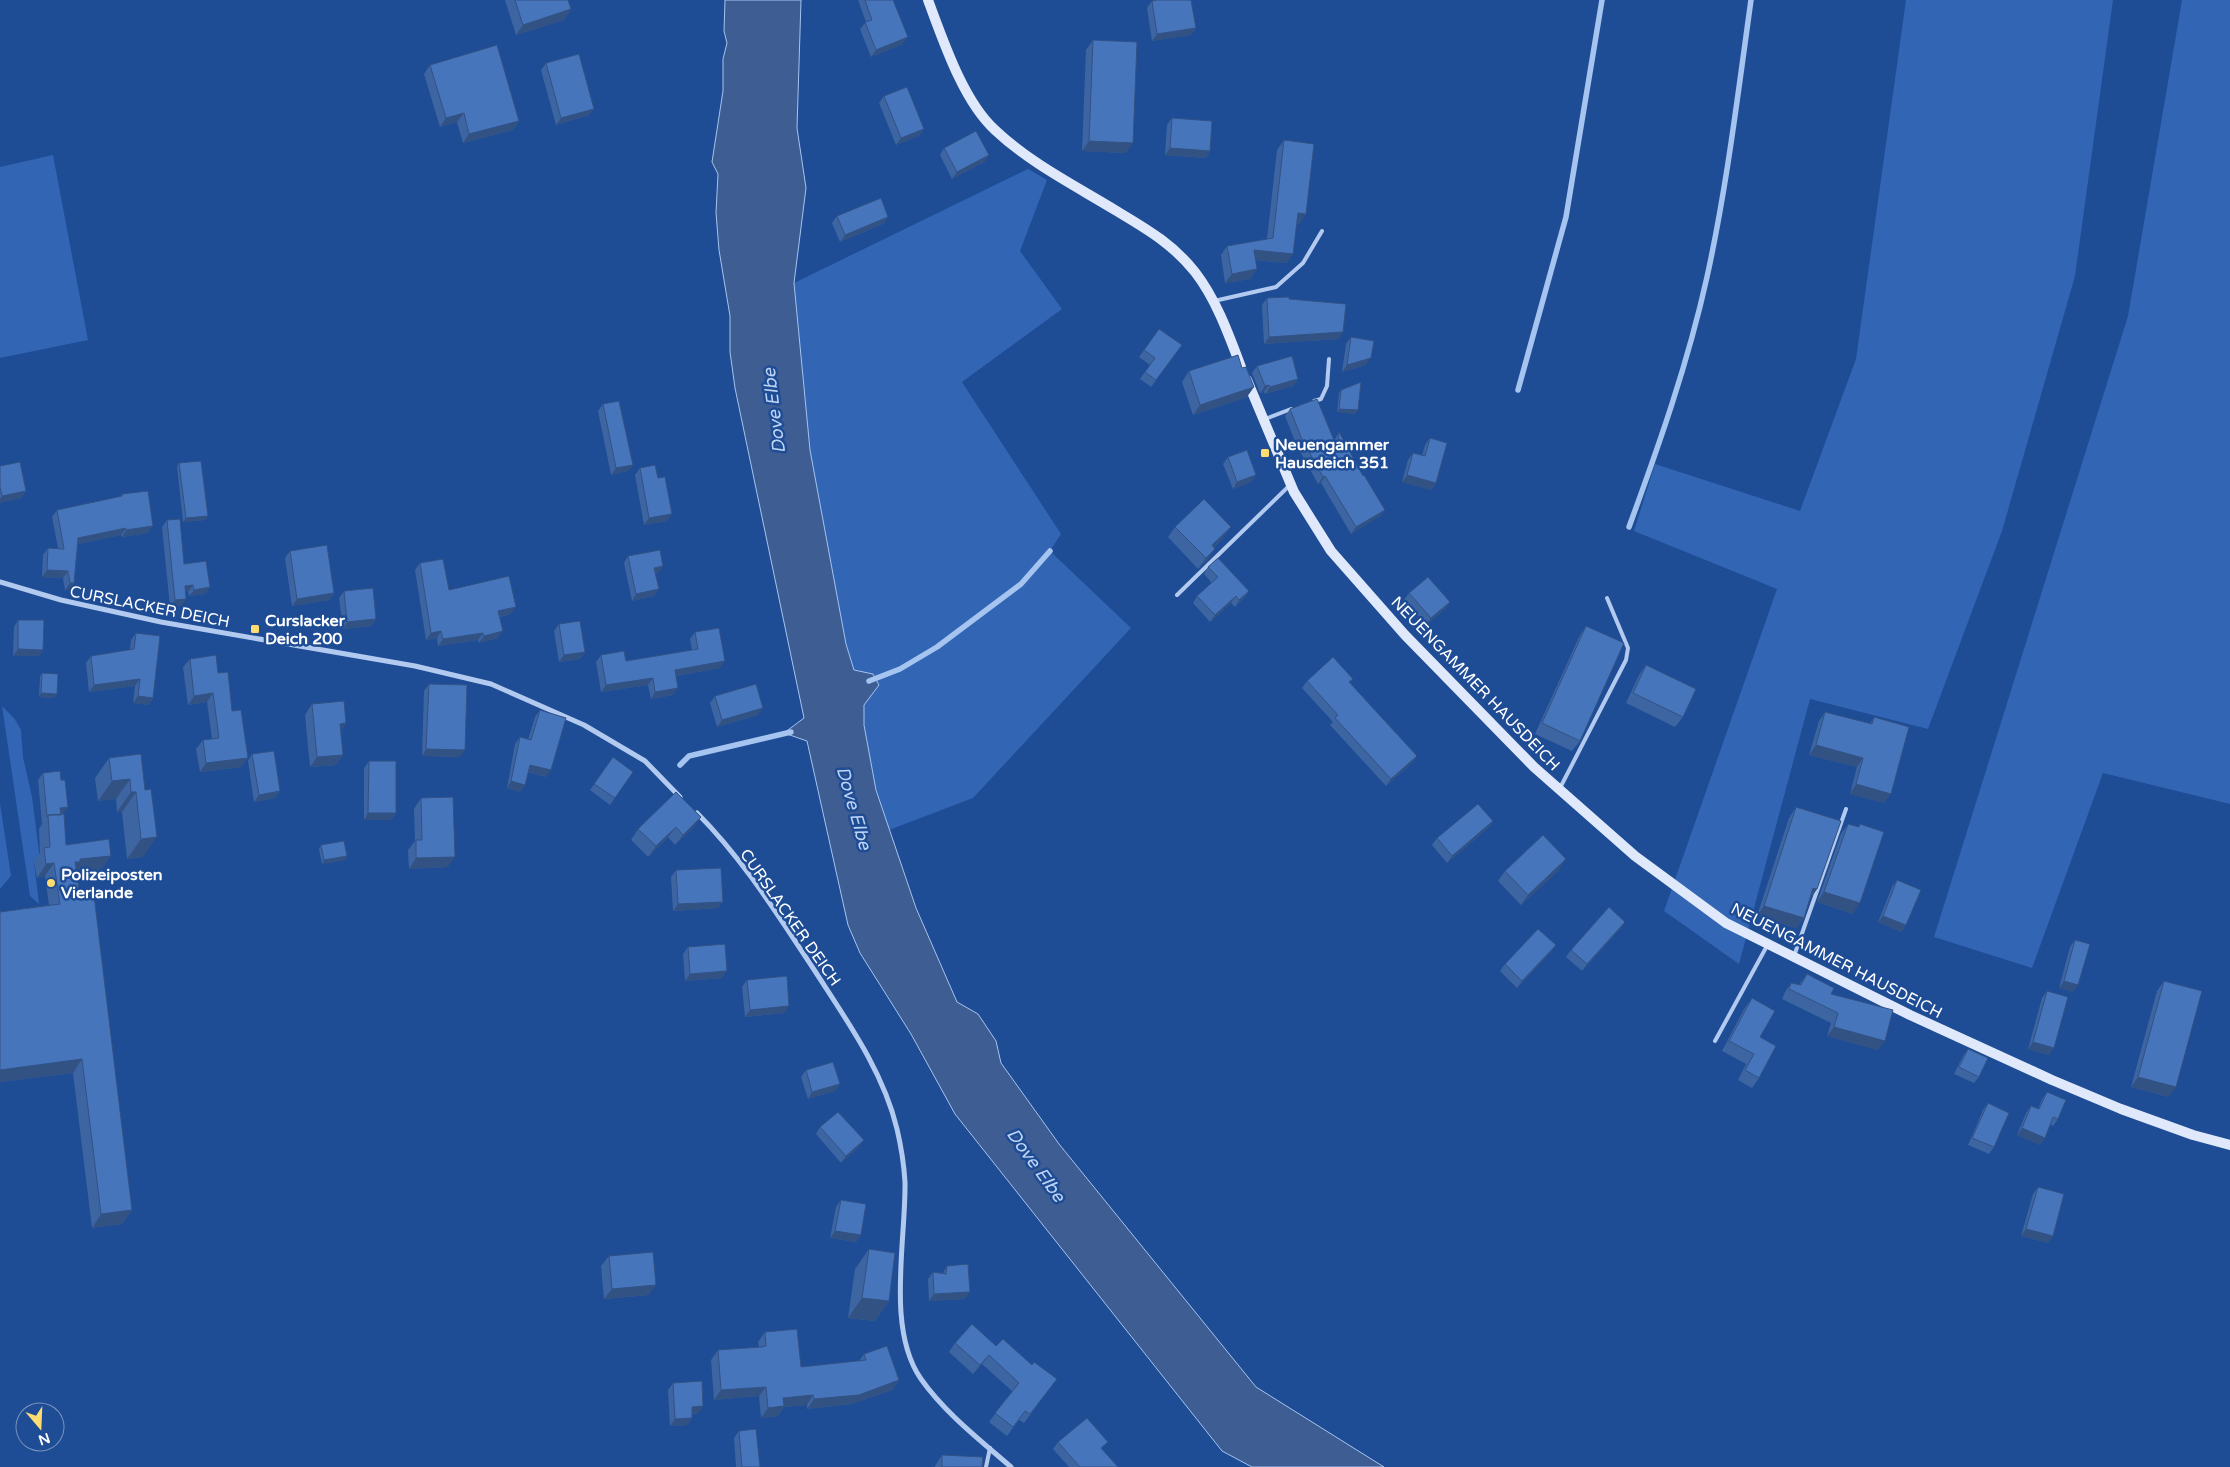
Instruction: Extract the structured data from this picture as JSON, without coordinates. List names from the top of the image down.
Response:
{
  "streets": {
    "street": ["CURSLACKER DEICH", "NEUENGAMMER HAUSDEICH"]
  },
  "water": ["Dove Elbe"],
  "places": {
    "transit": ["Neuengammer Hausdeich 351", "Curslacker Deich 200"],
    "other": ["Polizeiposten Vierlande"]
  },
  "north": "bottom"
}
